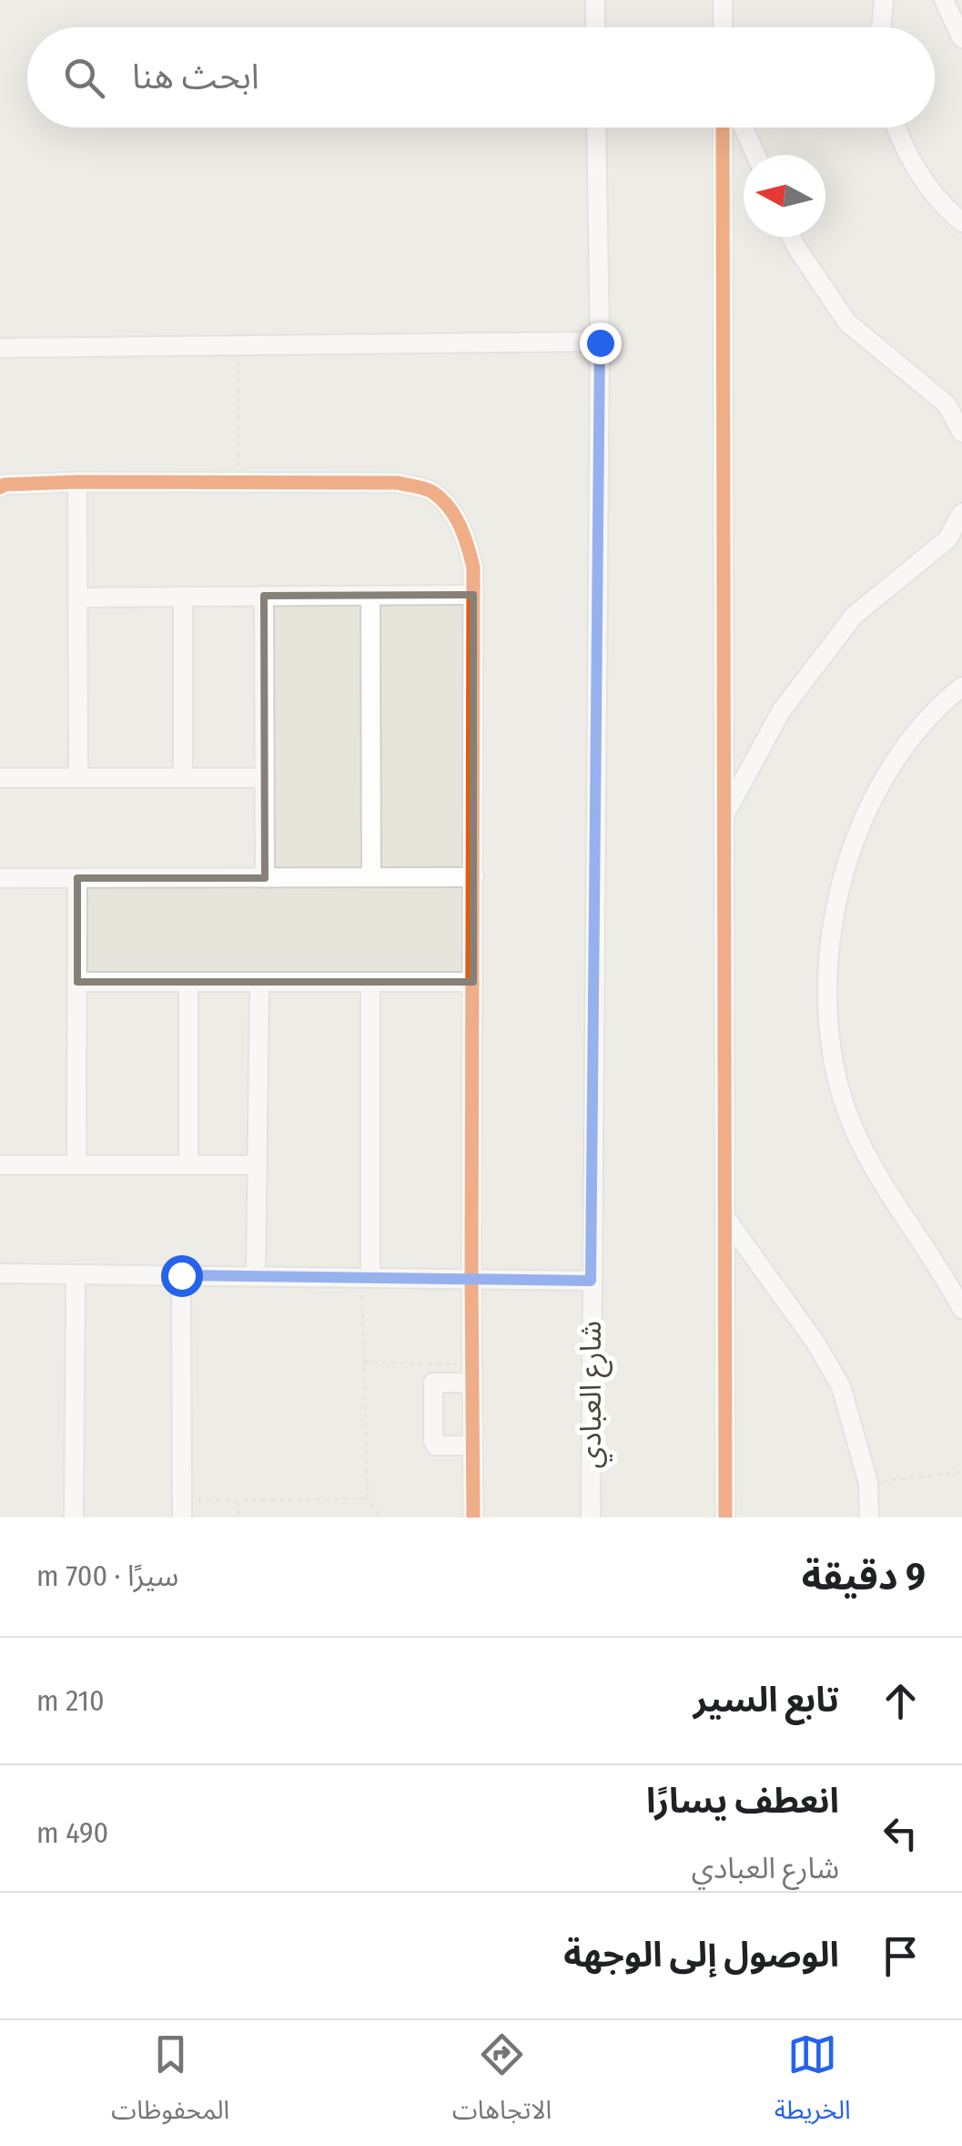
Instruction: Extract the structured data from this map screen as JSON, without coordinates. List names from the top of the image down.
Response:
{
  "streets": {
    "street": ["شارع العبادي"]
  },
  "north": "left",
  "page": {
    "search": "ابحث هنا",
    "heading": ["9 دقيقة", "سيرًا · 700 m"],
    "list": [
      ["تابع السير", "210 m"],
      ["انعطف يسارًا", "شارع العبادي", "490 m"],
      "الوصول إلى الوجهة"
    ],
    "nav": ["الخريطة", "الاتجاهات", "المحفوظات"]
  }
}
